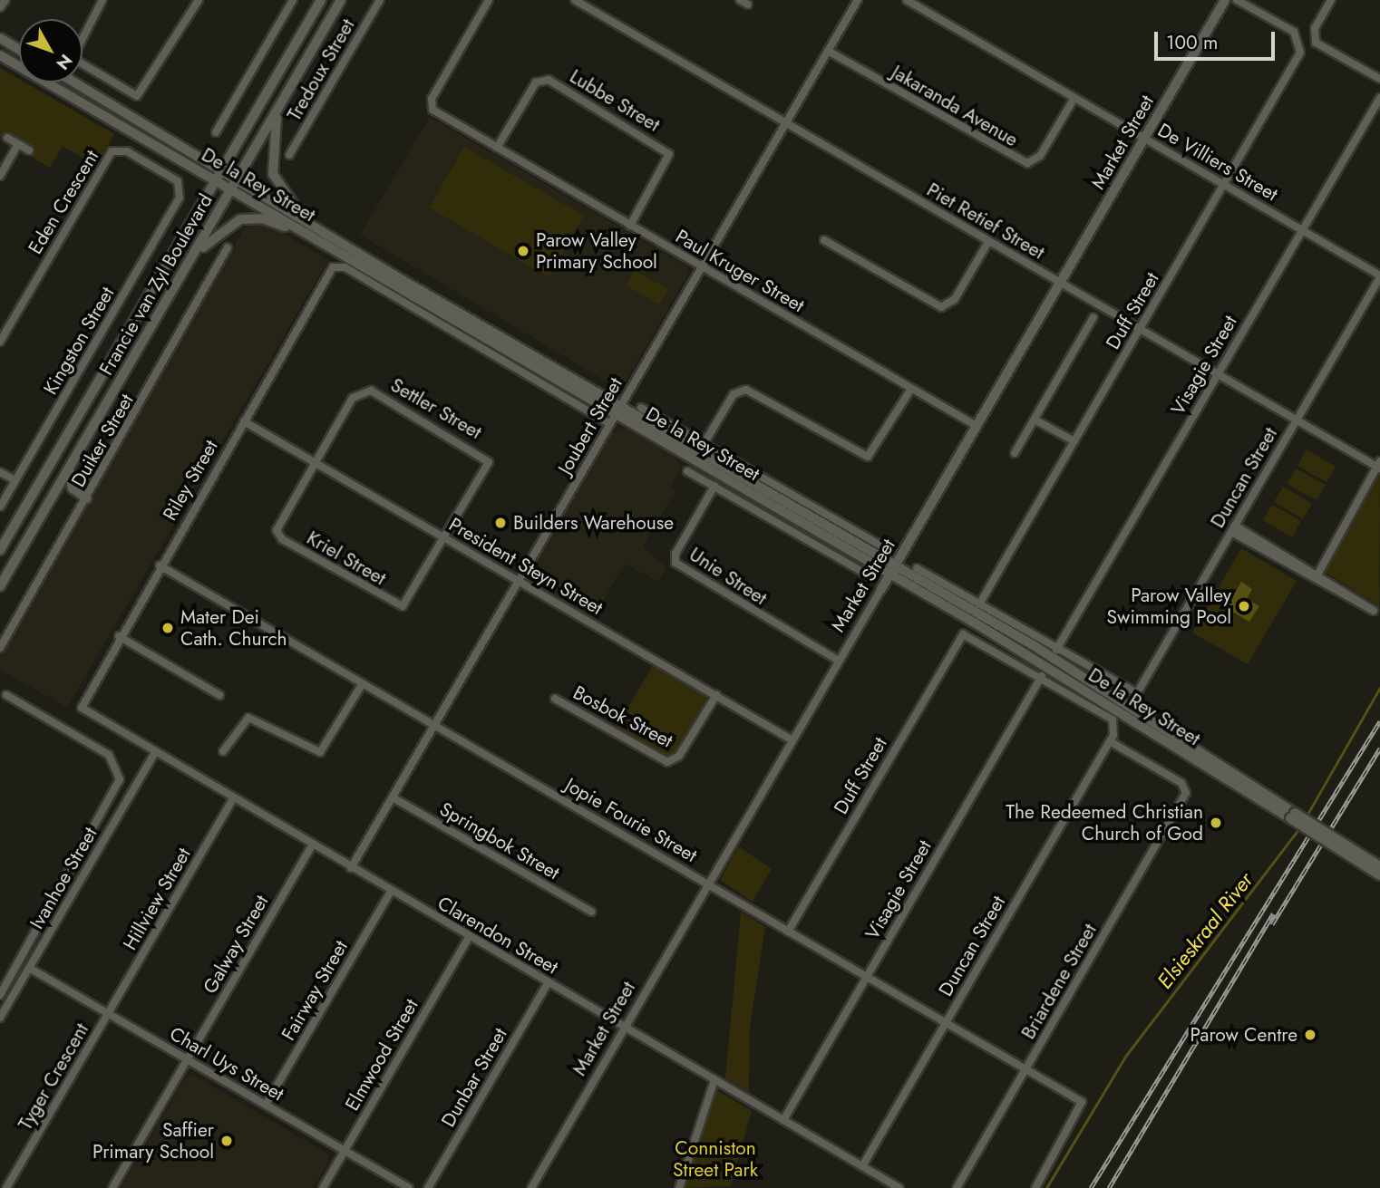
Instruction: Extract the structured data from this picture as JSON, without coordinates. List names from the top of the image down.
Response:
{
  "streets": {
    "main road": ["Market Street", "De la Rey Street", "Francie van Zyl Boulevard"],
    "street": [
      "Tredoux Street",
      "Lubbe Street",
      "Jakaranda Avenue",
      "De Villiers Street",
      "Eden Crescent",
      "Piet Retief Street",
      "Paul Kruger Street",
      "Duff Street",
      "Kingston Street",
      "Visagie Street",
      "Settler Street",
      "Joubert Street",
      "Duiker Street",
      "Duncan Street",
      "Riley Street",
      "Kriel Street",
      "President Steyn Street",
      "Unie Street",
      "Bosbok Street",
      "Jopie Fourie Street",
      "Springbok Street",
      "Ivanhoe Street",
      "Hillview Street",
      "Clarendon Street",
      "Galway Street",
      "Briardene Street",
      "Fairway Street",
      "Elmwood Street",
      "Charl Uys Street",
      "Tyger Crescent",
      "Dunbar Street"
    ]
  },
  "crossings": [
    ["Lubbe Street", "Paul Kruger Street"],
    ["Jakaranda Avenue", "De Villiers Street"],
    ["Jakaranda Avenue", "Joubert Street"],
    ["Market Street", "De Villiers Street"],
    ["Market Street", "De la Rey Street"],
    ["Market Street", "Piet Retief Street"],
    ["Market Street", "Paul Kruger Street"],
    ["Market Street", "President Steyn Street"],
    ["Market Street", "Unie Street"],
    ["Market Street", "Jopie Fourie Street"],
    ["Market Street", "Clarendon Street"],
    ["De Villiers Street", "Duff Street"],
    ["De Villiers Street", "Visagie Street"],
    ["De Villiers Street", "Duncan Street"],
    ["De la Rey Street", "Francie van Zyl Boulevard"],
    ["De la Rey Street", "Duff Street"],
    ["De la Rey Street", "Visagie Street"],
    ["De la Rey Street", "Joubert Street"],
    ["De la Rey Street", "Duncan Street"],
    ["De la Rey Street", "Unie Street"],
    ["De la Rey Street", "Briardene Street"],
    ["Eden Crescent", "Kingston Street"],
    ["Piet Retief Street", "Duff Street"],
    ["Piet Retief Street", "Visagie Street"],
    ["Piet Retief Street", "Joubert Street"],
    ["Piet Retief Street", "Duncan Street"],
    ["Paul Kruger Street", "Joubert Street"],
    ["Duff Street", "Jopie Fourie Street"],
    ["Visagie Street", "Jopie Fourie Street"],
    ["Visagie Street", "Clarendon Street"],
    ["Settler Street", "Kriel Street"],
    ["Settler Street", "President Steyn Street"],
    ["Joubert Street", "Riley Street"],
    ["Joubert Street", "President Steyn Street"],
    ["Joubert Street", "Jopie Fourie Street"],
    ["Joubert Street", "Springbok Street"],
    ["Joubert Street", "Clarendon Street"],
    ["Duncan Street", "Jopie Fourie Street"],
    ["Duncan Street", "Clarendon Street"],
    ["Duncan Street", "Briardene Street"],
    ["Riley Street", "President Steyn Street"],
    ["Riley Street", "Jopie Fourie Street"],
    ["Riley Street", "Clarendon Street"],
    ["Kriel Street", "President Steyn Street"],
    ["President Steyn Street", "Bosbok Street"],
    ["Jopie Fourie Street", "Briardene Street"],
    ["Ivanhoe Street", "Clarendon Street"],
    ["Ivanhoe Street", "Charl Uys Street"],
    ["Hillview Street", "Clarendon Street"],
    ["Hillview Street", "Charl Uys Street"],
    ["Hillview Street", "Tyger Crescent"],
    ["Clarendon Street", "Galway Street"],
    ["Clarendon Street", "Fairway Street"],
    ["Clarendon Street", "Elmwood Street"],
    ["Clarendon Street", "Dunbar Street"],
    ["Galway Street", "Charl Uys Street"],
    ["Fairway Street", "Charl Uys Street"],
    ["Elmwood Street", "Charl Uys Street"],
    ["Charl Uys Street", "Tyger Crescent"]
  ],
  "water": ["Elsieskraal River"],
  "parks": ["Conniston Street Park"],
  "places": [
    "Parow Valley Primary School",
    "Builders Warehouse",
    "Parow Valley Swimming Pool",
    "Mater Dei Cath. Church",
    "The Redeemed Christian Church of God",
    "Parow Centre",
    "Saffier Primary School"
  ],
  "scale_bar": "100 m",
  "north": "bottom right"
}
